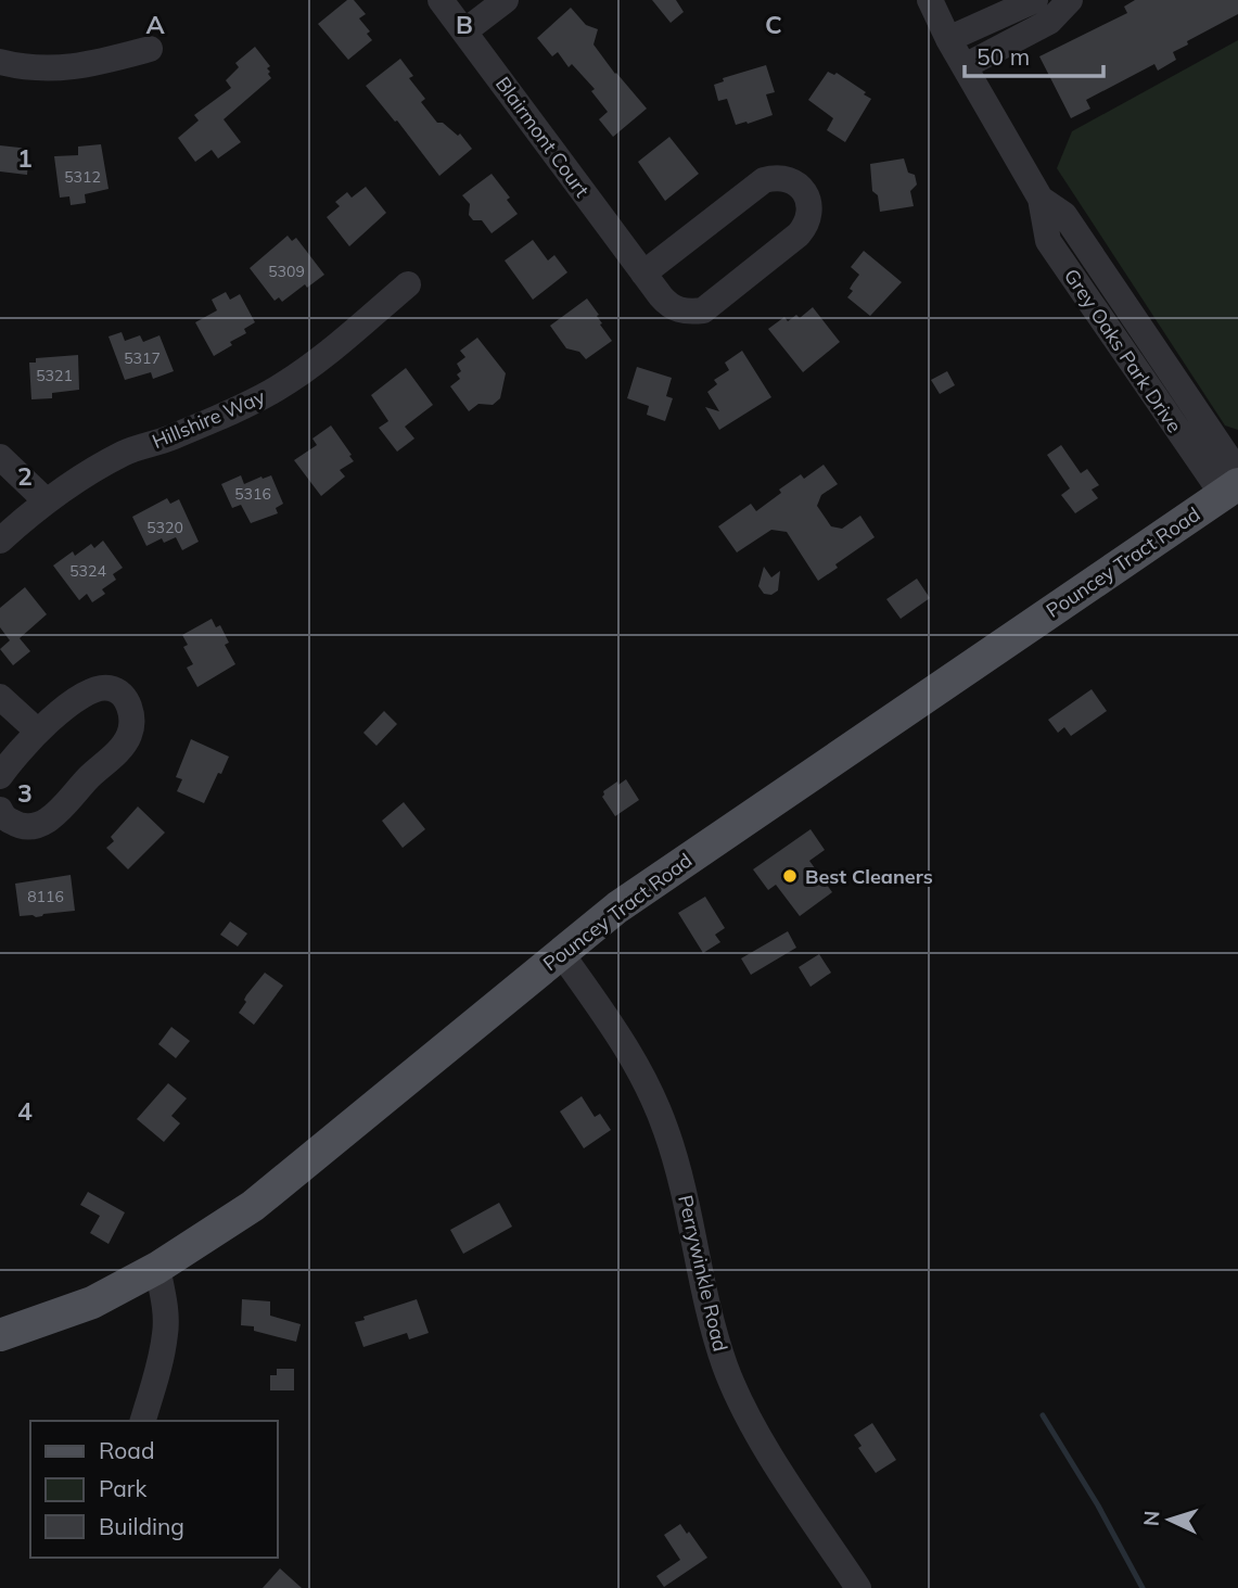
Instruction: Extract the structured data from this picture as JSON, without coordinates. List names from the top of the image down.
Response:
{
  "streets": {
    "main road": ["Pouncey Tract Road"],
    "street": [
      "Blairmont Court",
      "Grey Oaks Park Drive",
      "Hillshire Way",
      "Perrywinkle Road"
    ]
  },
  "crossings": [
    ["Grey Oaks Park Drive", "Pouncey Tract Road"],
    ["Pouncey Tract Road", "Perrywinkle Road"]
  ],
  "places": ["Best Cleaners"],
  "house_numbers": [
    "5312",
    "5309",
    "5317",
    "5321",
    "5316",
    "5320",
    "5324",
    "8116"
  ],
  "legend": ["Road", "Park", "Building"],
  "scale_bar": "50 m",
  "north": "left",
  "grid": {
    "columns": ["A", "B", "C"],
    "rows": [
      "1",
      "2",
      "3",
      "4"
    ]
  }
}
